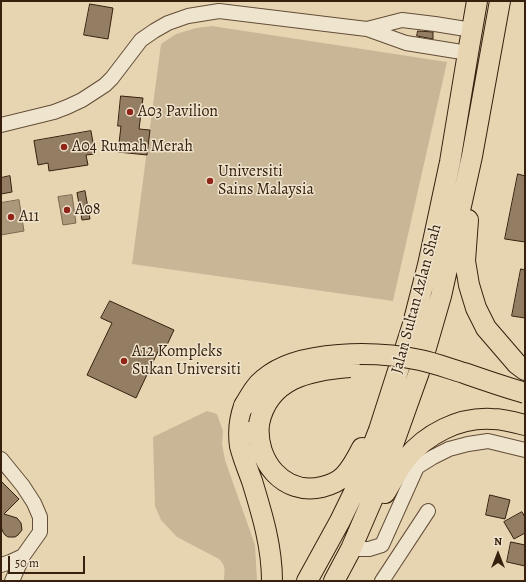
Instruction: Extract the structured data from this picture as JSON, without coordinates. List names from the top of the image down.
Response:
{
  "streets": {
    "highway": ["Jalan Sultan Azlan Shah"]
  },
  "places": [
    "A03 Pavilion",
    "A04 Rumah Merah",
    "Universiti Sains Malaysia",
    "A08",
    "A11",
    "A12 Kompleks Sukan Universiti"
  ],
  "scale_bar": "50 m",
  "north": "top"
}
